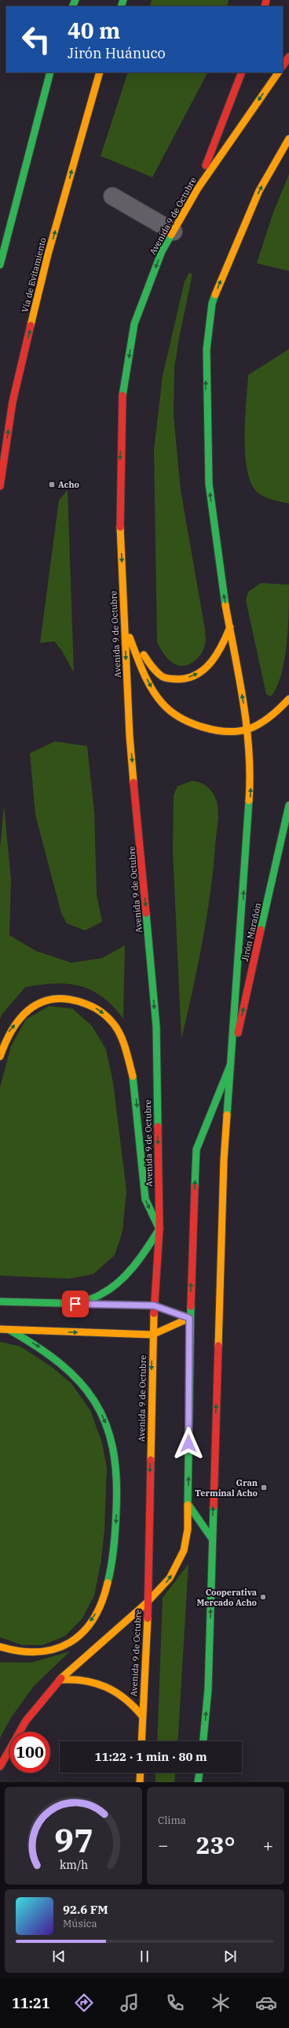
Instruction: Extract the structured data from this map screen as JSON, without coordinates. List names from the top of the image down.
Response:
{
  "streets": {
    "main road": ["Avenida 9 de Octubre", "Vía de Evitamiento", "Jirón Marañón"]
  },
  "places": {
    "transit": ["Acho", "Gran Terminal Acho"],
    "other": ["Cooperativa Mercado Acho"]
  },
  "page": {
    "turn": ["40 m", "Jirón Huánuco"],
    "limit": "100",
    "trip": "11:22 · 1 min · 80 m",
    "tile": "Clima",
    "heat": ["−", "23°", "+"],
    "song": ["92.6 FM", "Música"],
    "tabs": "11:21",
    "gauge": ["97", "km/h"]
  }
}
